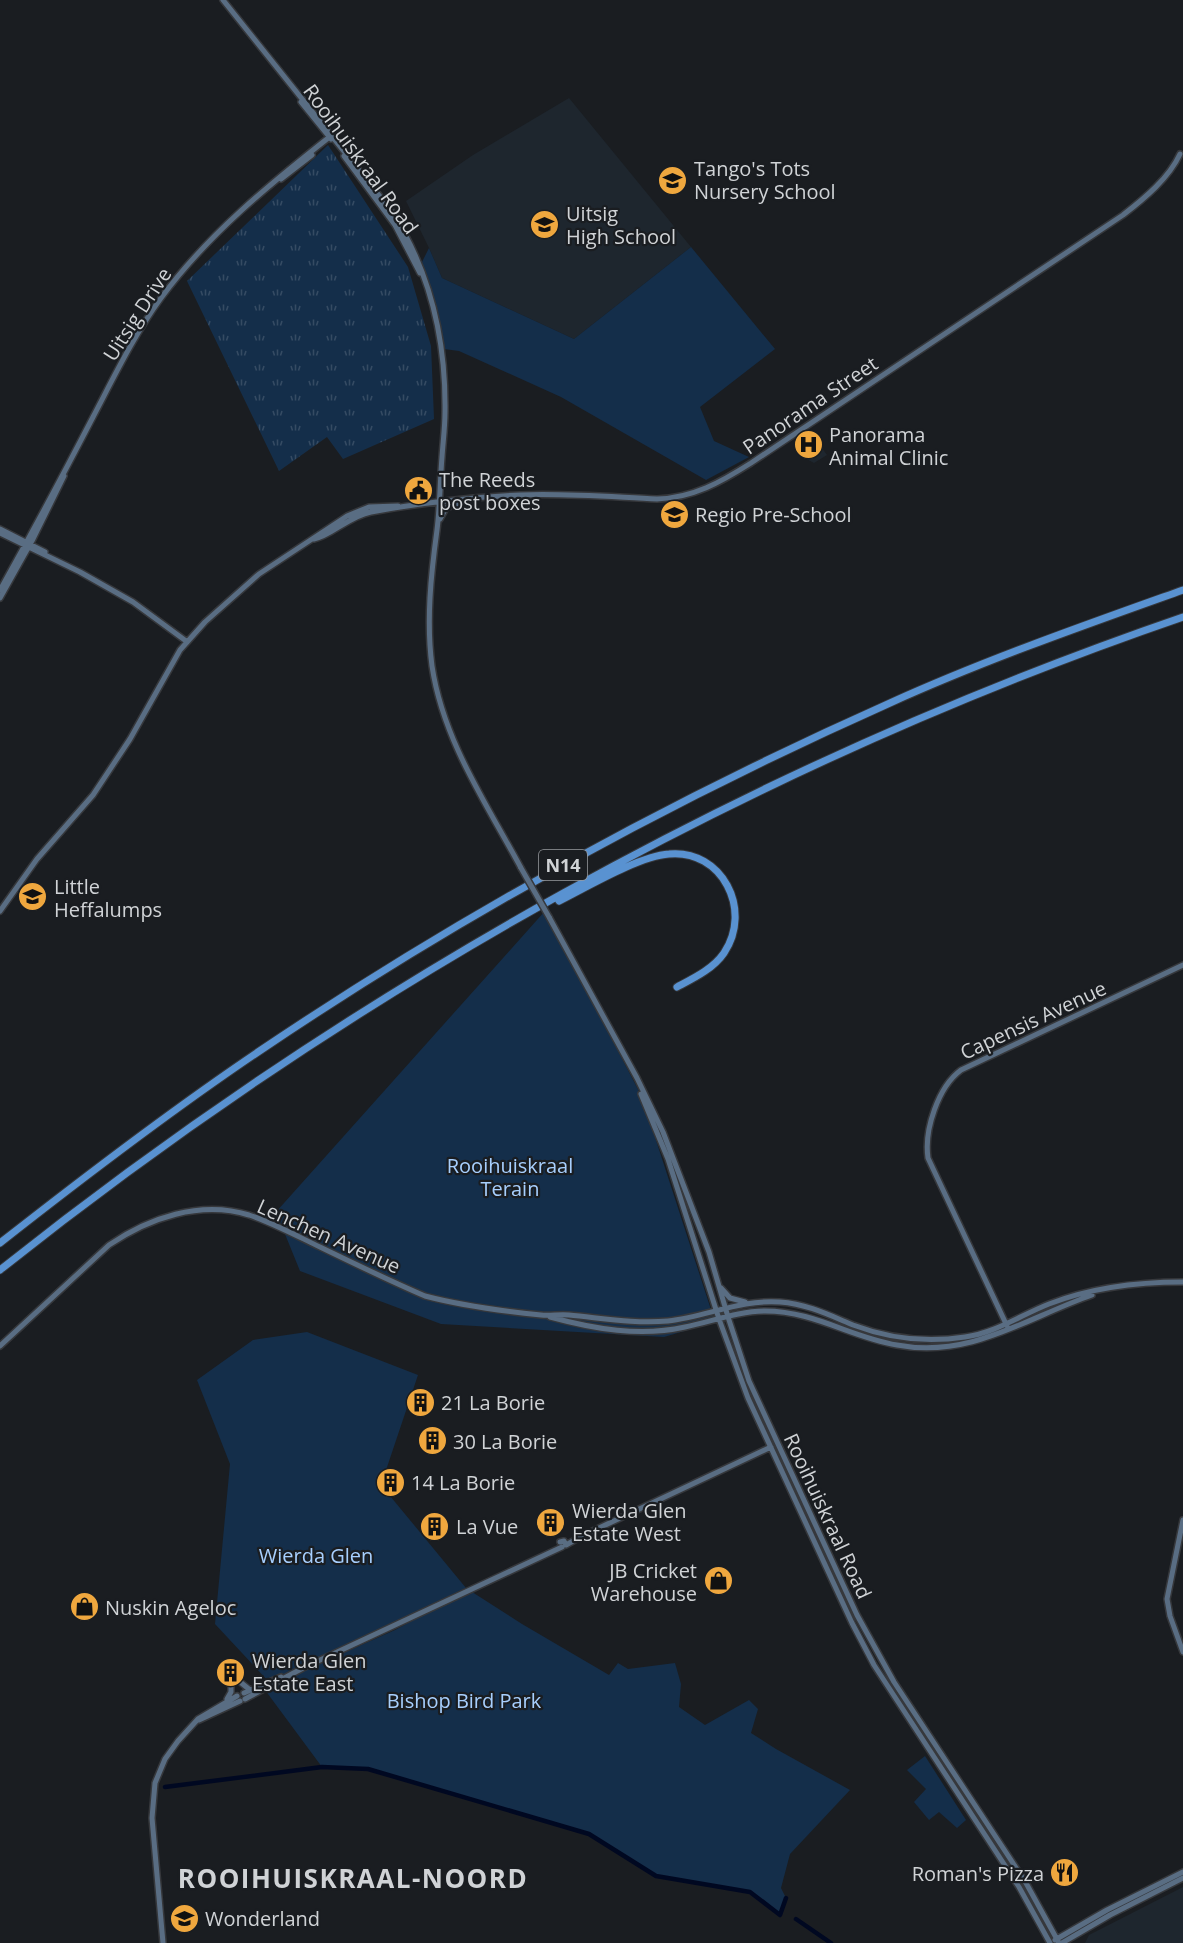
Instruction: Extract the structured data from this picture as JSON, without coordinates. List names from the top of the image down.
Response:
{
  "streets": {
    "highway": ["N14"],
    "main road": [
      "Rooihuiskraal Road",
      "Uitsig Drive",
      "Panorama Street",
      "Capensis Avenue",
      "Lenchen Avenue"
    ]
  },
  "crossings": [
    ["Rooihuiskraal Road", "Uitsig Drive"],
    ["Rooihuiskraal Road", "Panorama Street"],
    ["Rooihuiskraal Road", "Lenchen Avenue"],
    ["Capensis Avenue", "Lenchen Avenue"]
  ],
  "districts": ["ROOIHUISKRAAL-NOORD"],
  "parks": ["Rooihuiskraal Terain", "Wierda Glen", "Bishop Bird Park"],
  "places": {
    "school or university": [
      "Tango's Tots Nursery School",
      "Uitsig High School",
      "Regio Pre-School",
      "Little Heffalumps",
      "Wonderland"
    ],
    "hospital": ["Panorama Animal Clinic"],
    "public building": ["The Reeds post boxes"],
    "building": [
      "21 La Borie",
      "30 La Borie",
      "14 La Borie",
      "Wierda Glen Estate West",
      "La Vue",
      "Wierda Glen Estate East"
    ],
    "shop": ["JB Cricket Warehouse", "Nuskin Ageloc"],
    "restaurant": ["Roman's Pizza"]
  }
}
